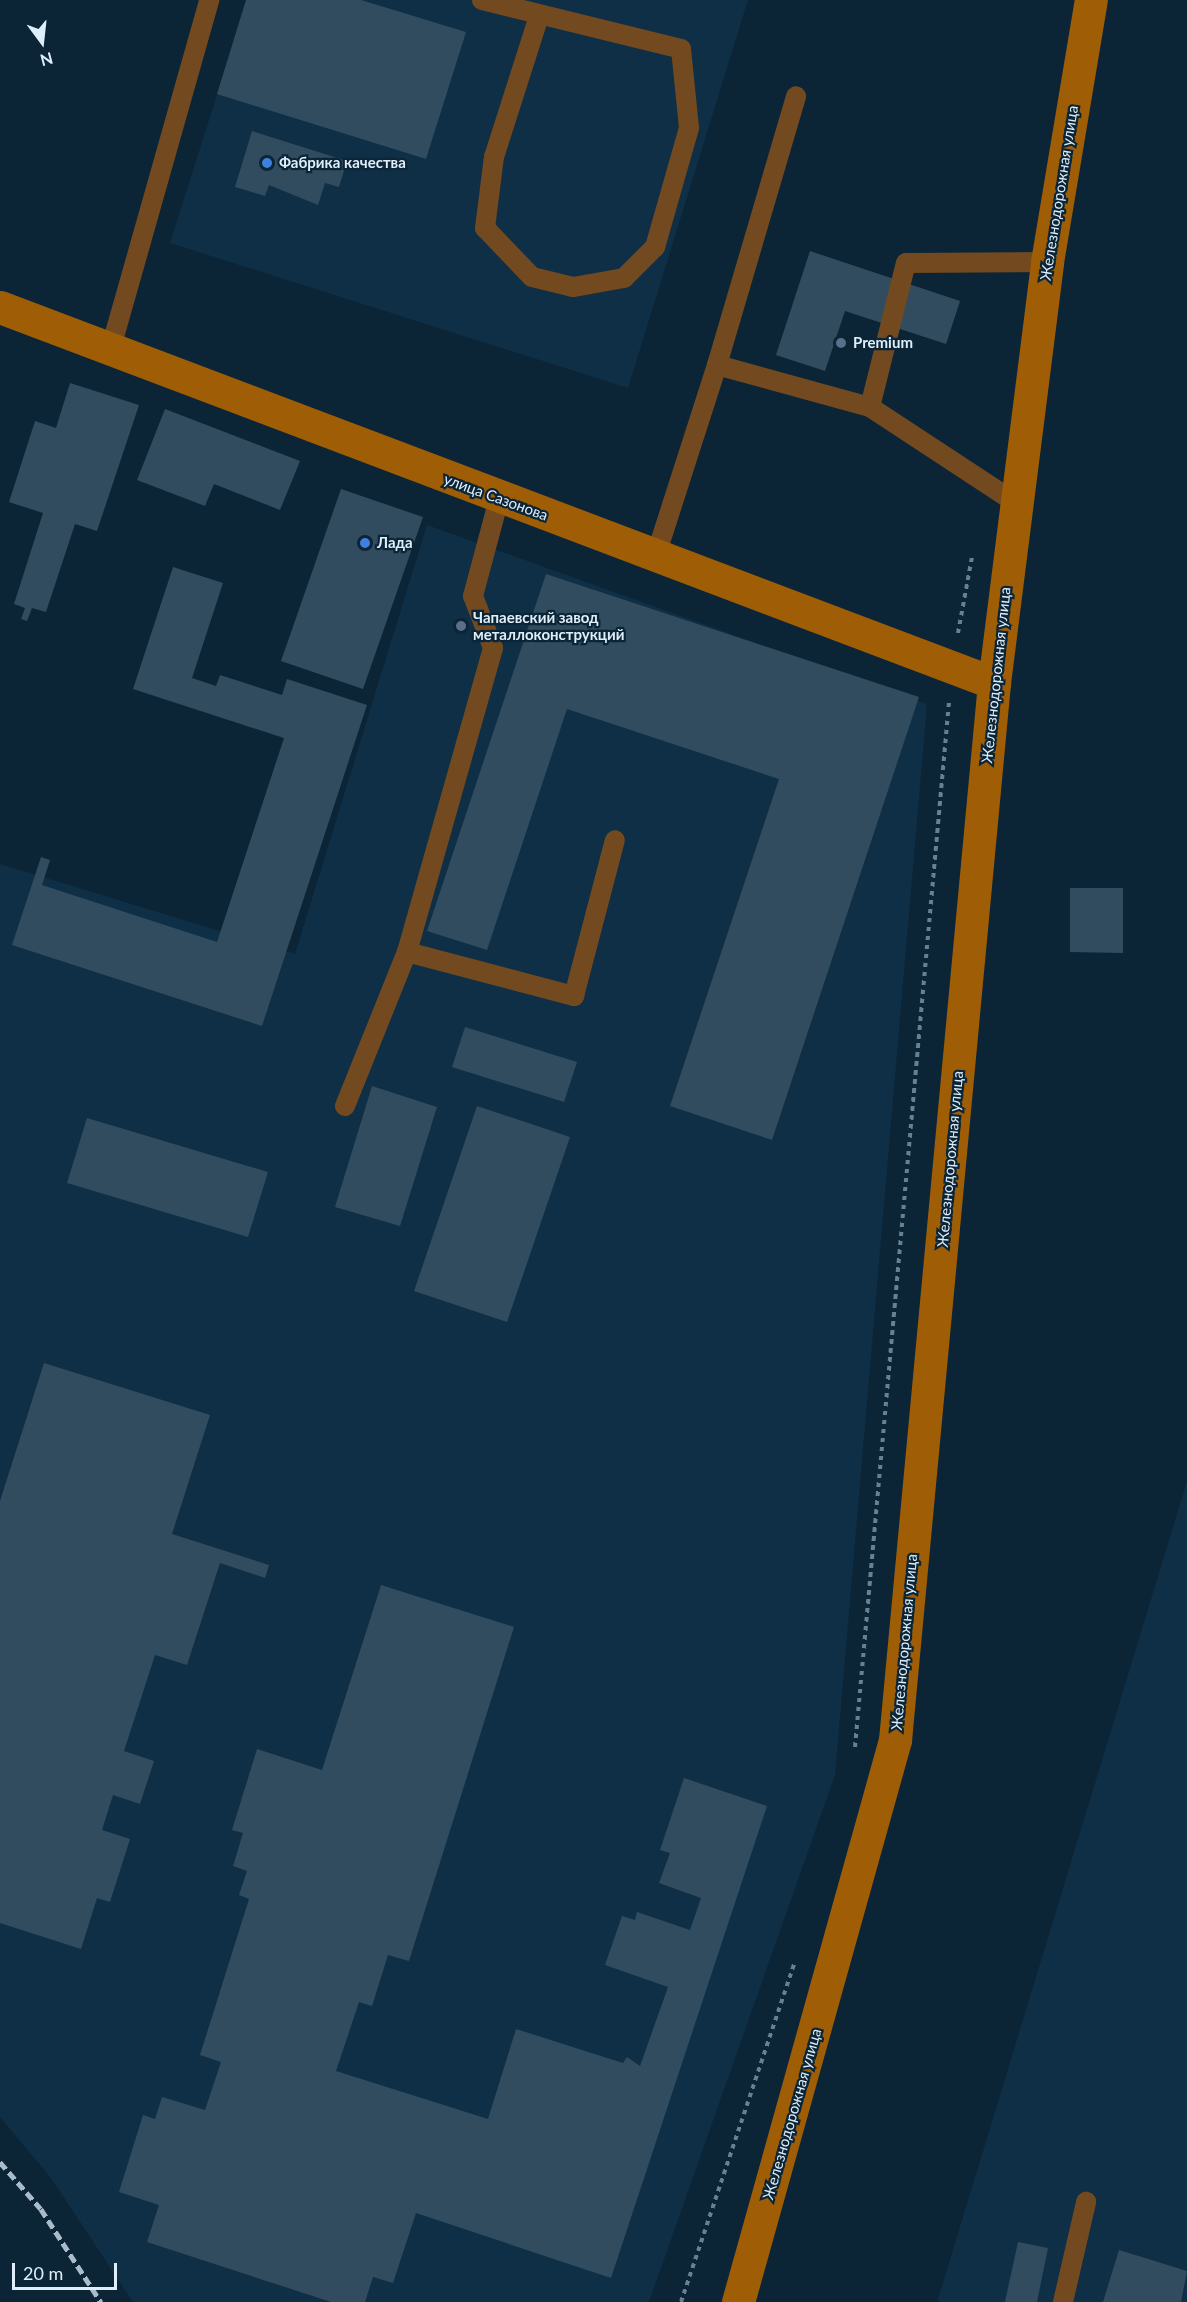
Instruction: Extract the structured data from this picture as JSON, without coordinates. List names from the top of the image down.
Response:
{
  "streets": {
    "main road": ["Железнодорожная улица", "улица Сазонова"]
  },
  "crossings": [
    ["Железнодорожная улица", "улица Сазонова"]
  ],
  "places": [
    "Фабрика качества",
    "Premium",
    "Лада",
    "Чапаевский завод металлоконструкций"
  ],
  "scale_bar": "20 m",
  "north": "bottom"
}
